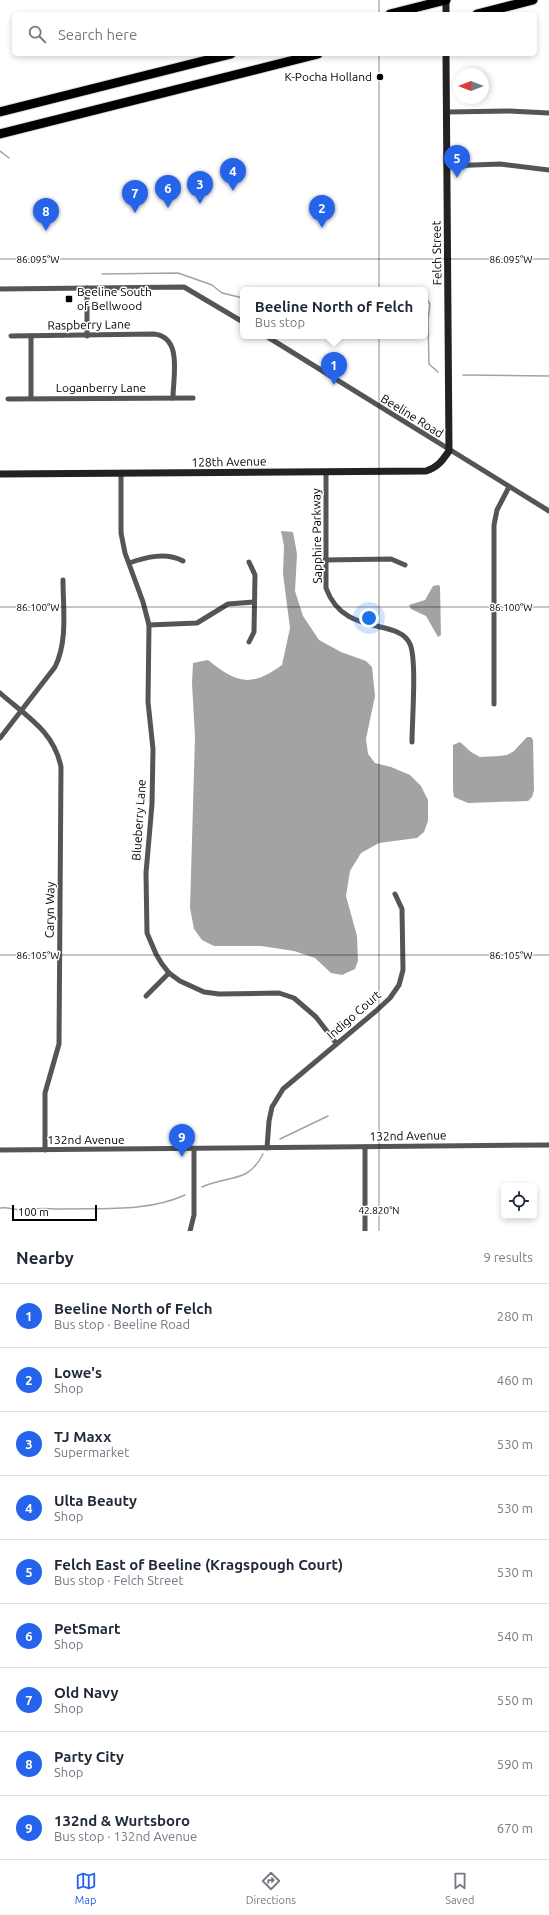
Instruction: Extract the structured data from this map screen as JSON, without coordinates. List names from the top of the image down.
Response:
{
  "streets": {
    "street": [
      "Felch Street",
      "Raspberry Lane",
      "Loganberry Lane",
      "Beeline Road",
      "128th Avenue",
      "Sapphire Parkway",
      "Blueberry Lane",
      "Caryn Way",
      "Indigo Court",
      "132nd Avenue"
    ]
  },
  "crossings": [
    ["Felch Street", "Beeline Road"],
    ["Felch Street", "128th Avenue"],
    ["Raspberry Lane", "Loganberry Lane"],
    ["Beeline Road", "128th Avenue"],
    ["128th Avenue", "Sapphire Parkway"],
    ["128th Avenue", "Blueberry Lane"],
    ["Blueberry Lane", "Indigo Court"],
    ["Caryn Way", "132nd Avenue"],
    ["Indigo Court", "132nd Avenue"]
  ],
  "places": {
    "other": ["K-Pocha Holland"],
    "transit": ["Beeline South of Bellwood"]
  },
  "scale_bar": "100 m",
  "north": "left",
  "page": {
    "search": "Search here",
    "pins": [
      "5",
      "4",
      "3",
      "6",
      "7",
      "2",
      "8",
      "1",
      "9"
    ],
    "popup": ["Beeline North of Felch", "Bus stop"],
    "scale": "100 m",
    "heading": ["Nearby", "9 results"],
    "list": [
      {
        "mark": "1",
        "name": "Beeline North of Felch",
        "note": "Bus stop · Beeline Road",
        "value": "280 m"
      },
      {
        "mark": "2",
        "name": "Lowe's",
        "note": "Shop",
        "value": "460 m"
      },
      {
        "mark": "3",
        "name": "TJ Maxx",
        "note": "Supermarket",
        "value": "530 m"
      },
      {
        "mark": "4",
        "name": "Ulta Beauty",
        "note": "Shop",
        "value": "530 m"
      },
      {
        "mark": "5",
        "name": "Felch East of Beeline (Kragspough Court)",
        "note": "Bus stop · Felch Street",
        "value": "530 m"
      },
      {
        "mark": "6",
        "name": "PetSmart",
        "note": "Shop",
        "value": "540 m"
      },
      {
        "mark": "7",
        "name": "Old Navy",
        "note": "Shop",
        "value": "550 m"
      },
      {
        "mark": "8",
        "name": "Party City",
        "note": "Shop",
        "value": "590 m"
      },
      {
        "mark": "9",
        "name": "132nd & Wurtsboro",
        "note": "Bus stop · 132nd Avenue",
        "value": "670 m"
      }
    ],
    "nav": ["Map", "Directions", "Saved"]
  },
  "coordinates": [
    "86.095°W",
    "86.100°W",
    "86.105°W",
    "42.820°N"
  ]
}
